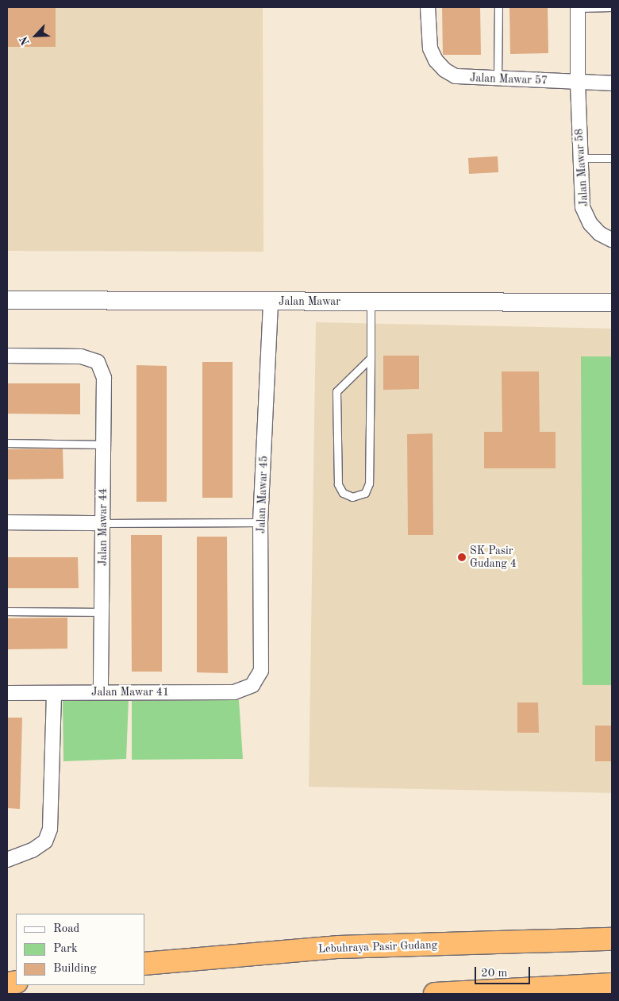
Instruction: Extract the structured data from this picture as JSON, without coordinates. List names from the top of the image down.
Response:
{
  "streets": {
    "highway": ["Lebuhraya Pasir Gudang"],
    "street": [
      "Jalan Mawar 57",
      "Jalan Mawar 58",
      "Jalan Mawar",
      "Jalan Mawar 45",
      "Jalan Mawar 44",
      "Jalan Mawar 41"
    ]
  },
  "crossings": [
    ["Jalan Mawar 57", "Jalan Mawar 58"],
    ["Jalan Mawar", "Jalan Mawar 45"],
    ["Jalan Mawar 45", "Jalan Mawar 41"],
    ["Jalan Mawar 44", "Jalan Mawar 41"]
  ],
  "places": ["SK Pasir Gudang 4"],
  "legend": ["Road", "Park", "Building"],
  "scale_bar": "20 m",
  "north": "bottom left"
}
